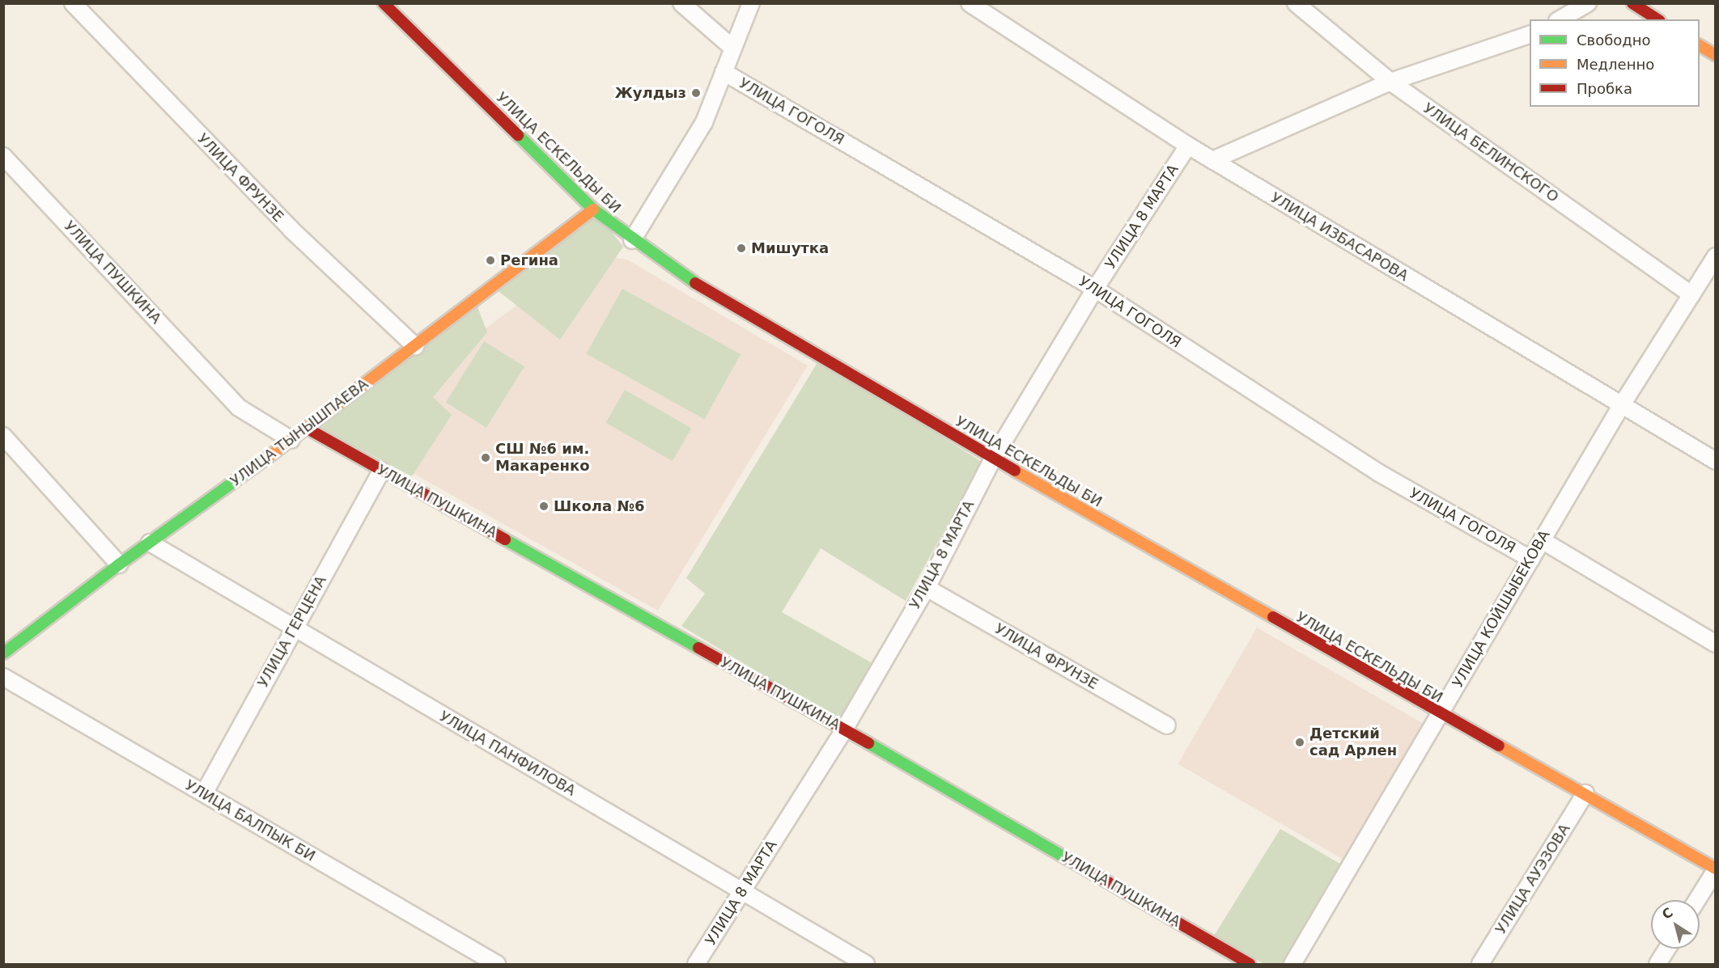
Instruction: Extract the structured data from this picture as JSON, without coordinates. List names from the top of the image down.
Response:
{
  "streets": {
    "street": [
      "УЛИЦА ГОГОЛЯ",
      "УЛИЦА ЕСКЕЛЬДЫ БИ",
      "УЛИЦА БЕЛИНСКОГО",
      "УЛИЦА ФРУНЗЕ",
      "УЛИЦА 8 МАРТА",
      "УЛИЦА ИЗБАСАРОВА",
      "УЛИЦА ПУШКИНА",
      "УЛИЦА ТЫНЫШПАЕВА",
      "УЛИЦА КОЙШЫБЕКОВА",
      "УЛИЦА ГЕРЦЕНА",
      "УЛИЦА ПАНФИЛОВА",
      "УЛИЦА БАЛПЫК БИ",
      "УЛИЦА АУЭЗОВА"
    ]
  },
  "crossings": [
    ["УЛИЦА ГОГОЛЯ", "УЛИЦА 8 МАРТА"],
    ["УЛИЦА ГОГОЛЯ", "УЛИЦА КОЙШЫБЕКОВА"],
    ["УЛИЦА ЕСКЕЛЬДЫ БИ", "УЛИЦА 8 МАРТА"],
    ["УЛИЦА ЕСКЕЛЬДЫ БИ", "УЛИЦА ТЫНЫШПАЕВА"],
    ["УЛИЦА ЕСКЕЛЬДЫ БИ", "УЛИЦА КОЙШЫБЕКОВА"],
    ["УЛИЦА ЕСКЕЛЬДЫ БИ", "УЛИЦА АУЭЗОВА"],
    ["УЛИЦА БЕЛИНСКОГО", "УЛИЦА КОЙШЫБЕКОВА"],
    ["УЛИЦА ФРУНЗЕ", "УЛИЦА 8 МАРТА"],
    ["УЛИЦА ФРУНЗЕ", "УЛИЦА ТЫНЫШПАЕВА"],
    ["УЛИЦА 8 МАРТА", "УЛИЦА ИЗБАСАРОВА"],
    ["УЛИЦА 8 МАРТА", "УЛИЦА ПУШКИНА"],
    ["УЛИЦА 8 МАРТА", "УЛИЦА ПАНФИЛОВА"],
    ["УЛИЦА ИЗБАСАРОВА", "УЛИЦА КОЙШЫБЕКОВА"],
    ["УЛИЦА ПУШКИНА", "УЛИЦА ТЫНЫШПАЕВА"],
    ["УЛИЦА ПУШКИНА", "УЛИЦА ГЕРЦЕНА"],
    ["УЛИЦА ТЫНЫШПАЕВА", "УЛИЦА ПАНФИЛОВА"],
    ["УЛИЦА ГЕРЦЕНА", "УЛИЦА ПАНФИЛОВА"],
    ["УЛИЦА ГЕРЦЕНА", "УЛИЦА БАЛПЫК БИ"]
  ],
  "places": [
    "Жулдыз",
    "Мишутка",
    "Регина",
    "СШ №6 им. Макаренко",
    "Школа №6",
    "Детский сад Арлен"
  ],
  "legend": ["Свободно", "Медленно", "Пробка"],
  "north": "top left"
}
